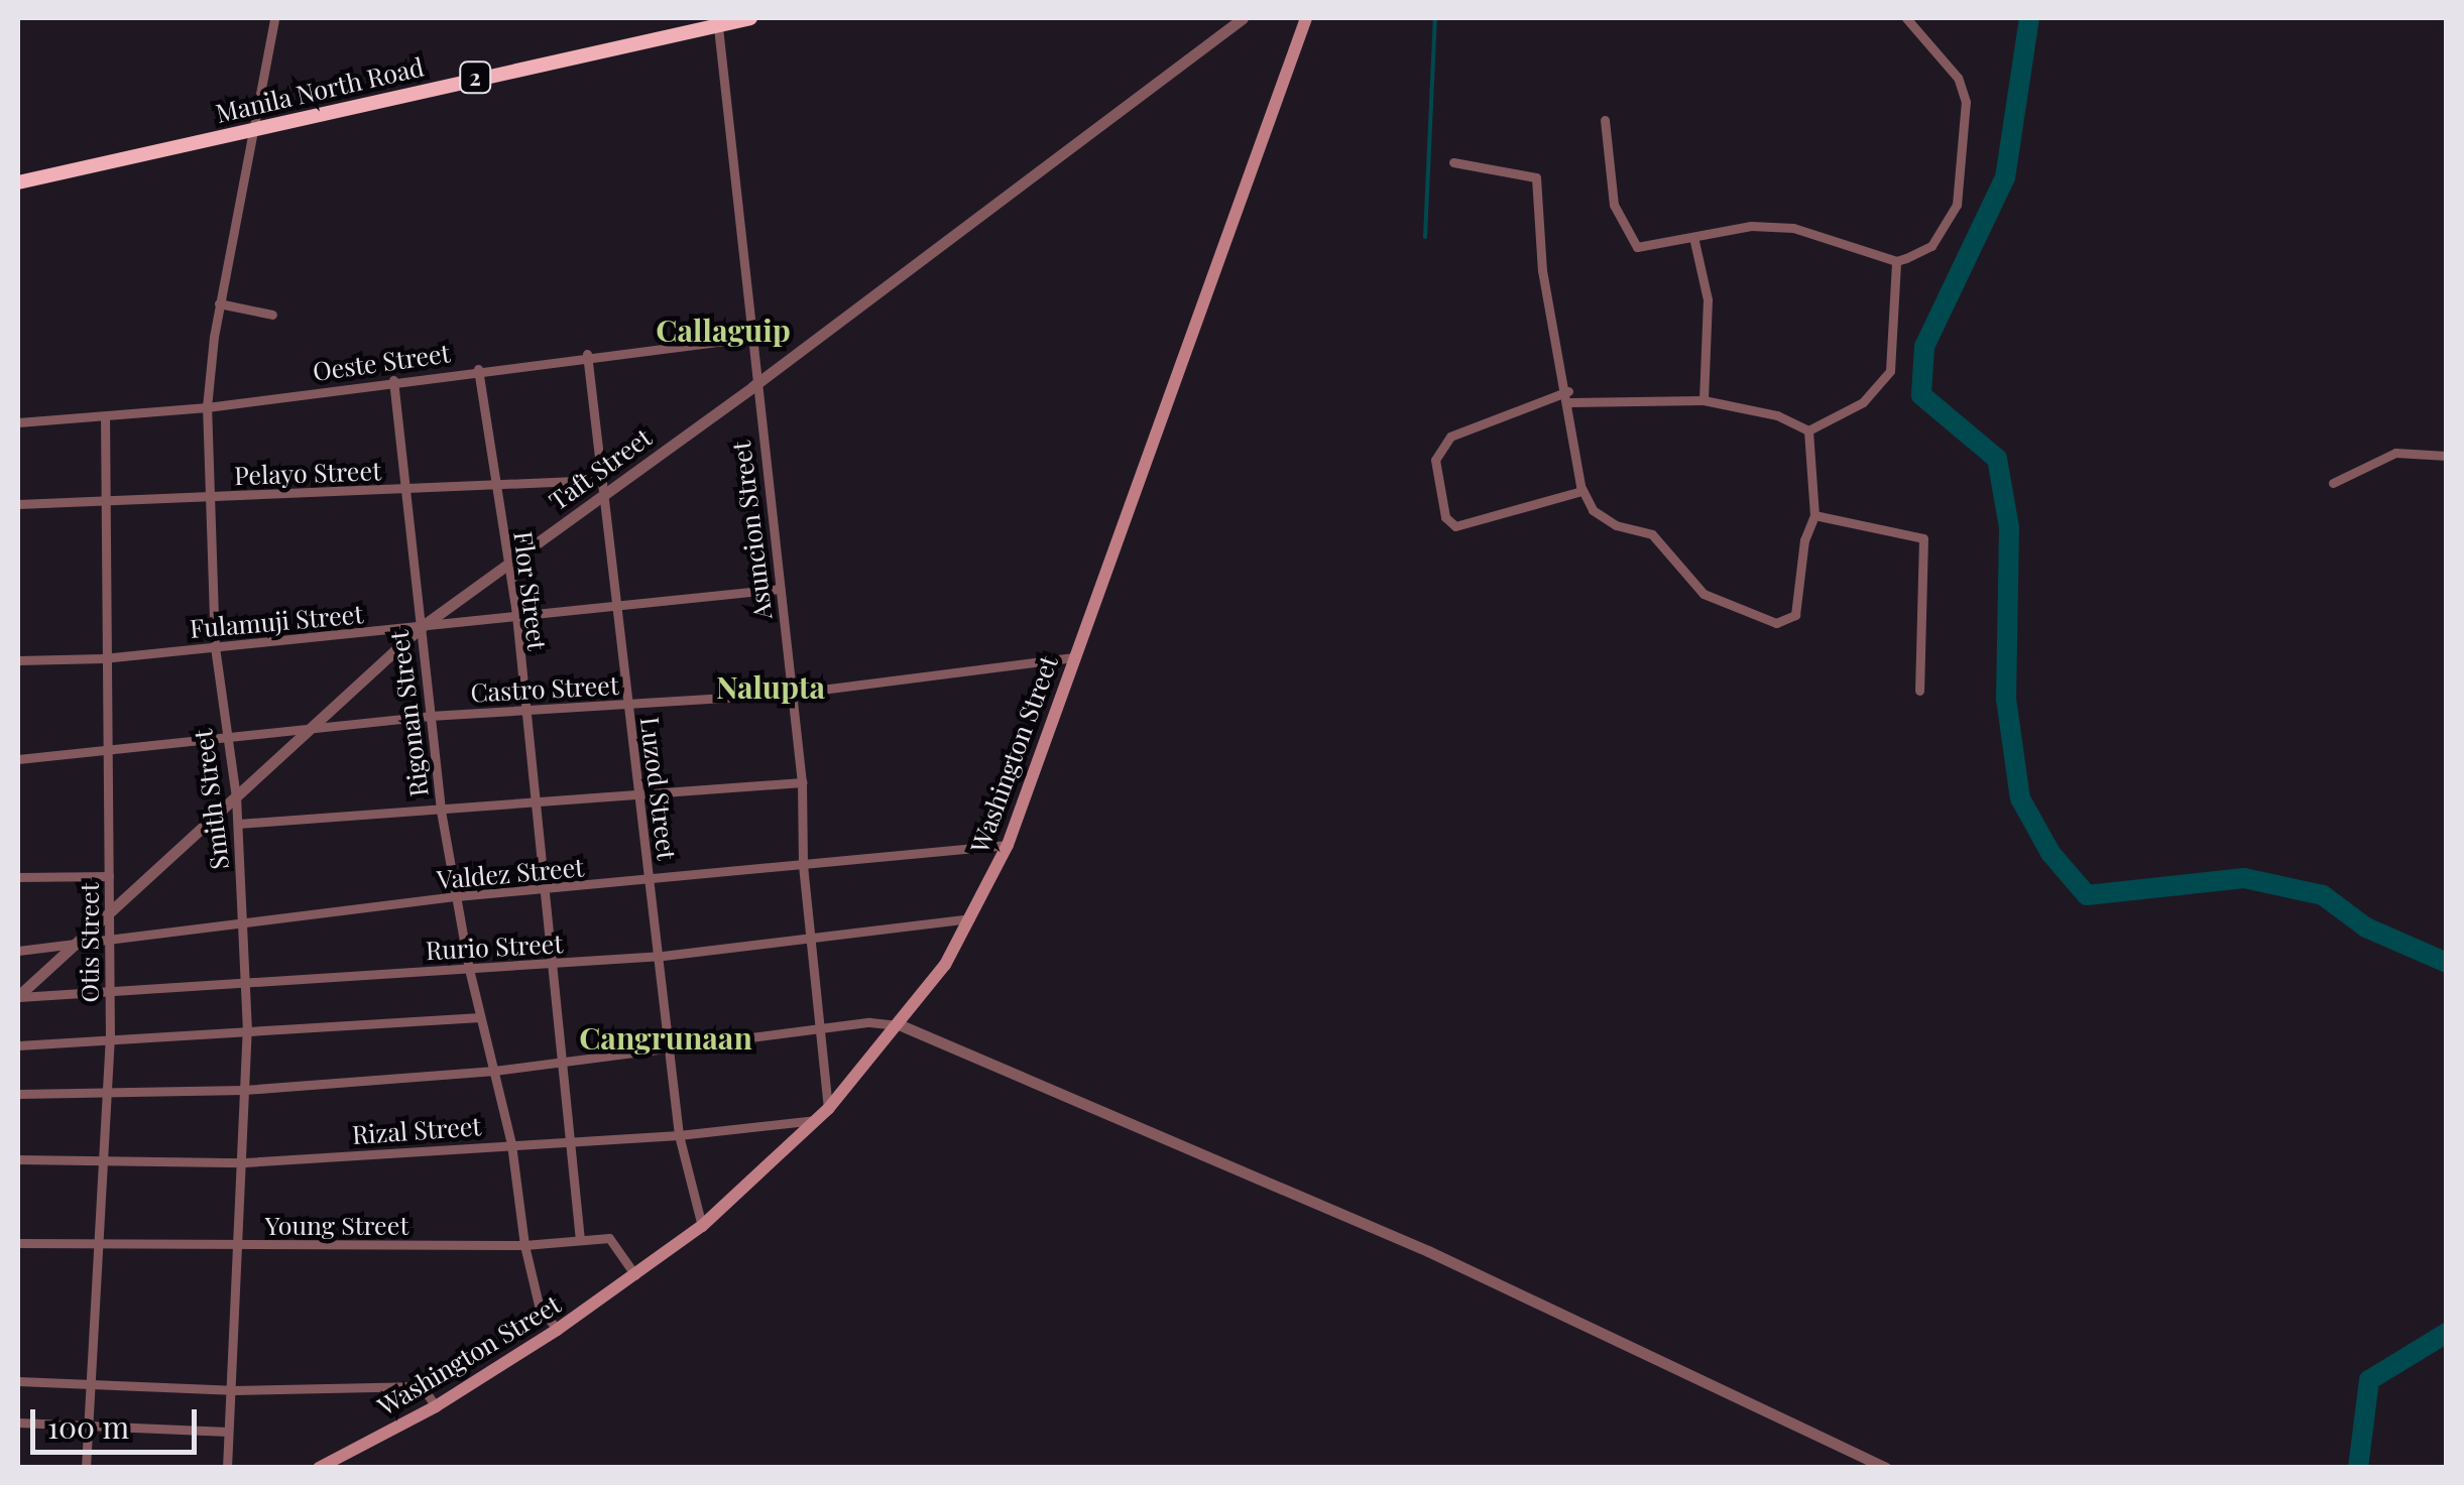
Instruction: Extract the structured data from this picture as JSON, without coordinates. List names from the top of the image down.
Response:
{
  "streets": {
    "highway": ["2", "Manila North Road"],
    "main road": ["Washington Street"],
    "street": [
      "Oeste Street",
      "Taft Street",
      "Pelayo Street",
      "Asuncion Street",
      "Flor Street",
      "Fulamuji Street",
      "Castro Street",
      "Rigonan Street",
      "Luzod Street",
      "Smith Street",
      "Valdez Street",
      "Otis Street",
      "Rurio Street",
      "Rizal Street",
      "Young Street"
    ]
  },
  "crossings": [
    ["Manila North Road", "Asuncion Street"],
    ["Manila North Road", "Smith Street"],
    ["Oeste Street", "Asuncion Street"],
    ["Oeste Street", "Flor Street"],
    ["Oeste Street", "Rigonan Street"],
    ["Oeste Street", "Luzod Street"],
    ["Oeste Street", "Smith Street"],
    ["Oeste Street", "Otis Street"],
    ["Taft Street", "Asuncion Street"],
    ["Taft Street", "Flor Street"],
    ["Taft Street", "Fulamuji Street"],
    ["Taft Street", "Castro Street"],
    ["Taft Street", "Rigonan Street"],
    ["Taft Street", "Luzod Street"],
    ["Taft Street", "Smith Street"],
    ["Taft Street", "Valdez Street"],
    ["Taft Street", "Otis Street"],
    ["Taft Street", "Rurio Street"],
    ["Pelayo Street", "Flor Street"],
    ["Pelayo Street", "Rigonan Street"],
    ["Pelayo Street", "Luzod Street"],
    ["Pelayo Street", "Smith Street"],
    ["Pelayo Street", "Otis Street"],
    ["Asuncion Street", "Fulamuji Street"],
    ["Asuncion Street", "Castro Street"],
    ["Asuncion Street", "Washington Street"],
    ["Asuncion Street", "Valdez Street"],
    ["Asuncion Street", "Rurio Street"],
    ["Asuncion Street", "Rizal Street"],
    ["Flor Street", "Fulamuji Street"],
    ["Flor Street", "Castro Street"],
    ["Flor Street", "Valdez Street"],
    ["Flor Street", "Rurio Street"],
    ["Flor Street", "Rizal Street"],
    ["Flor Street", "Young Street"],
    ["Fulamuji Street", "Rigonan Street"],
    ["Fulamuji Street", "Luzod Street"],
    ["Fulamuji Street", "Smith Street"],
    ["Fulamuji Street", "Otis Street"],
    ["Castro Street", "Rigonan Street"],
    ["Castro Street", "Washington Street"],
    ["Castro Street", "Luzod Street"],
    ["Castro Street", "Smith Street"],
    ["Castro Street", "Otis Street"],
    ["Rigonan Street", "Washington Street"],
    ["Rigonan Street", "Valdez Street"],
    ["Rigonan Street", "Rurio Street"],
    ["Rigonan Street", "Rizal Street"],
    ["Rigonan Street", "Young Street"],
    ["Washington Street", "Luzod Street"],
    ["Washington Street", "Valdez Street"],
    ["Washington Street", "Rurio Street"],
    ["Washington Street", "Rizal Street"],
    ["Washington Street", "Young Street"],
    ["Luzod Street", "Valdez Street"],
    ["Luzod Street", "Rurio Street"],
    ["Luzod Street", "Rizal Street"],
    ["Smith Street", "Valdez Street"],
    ["Smith Street", "Rurio Street"],
    ["Smith Street", "Rizal Street"],
    ["Smith Street", "Young Street"],
    ["Valdez Street", "Otis Street"],
    ["Otis Street", "Rurio Street"],
    ["Otis Street", "Rizal Street"],
    ["Otis Street", "Young Street"]
  ],
  "districts": ["Callaguip", "Nalupta", "Cangrunaan"],
  "scale_bar": "100 m"
}
